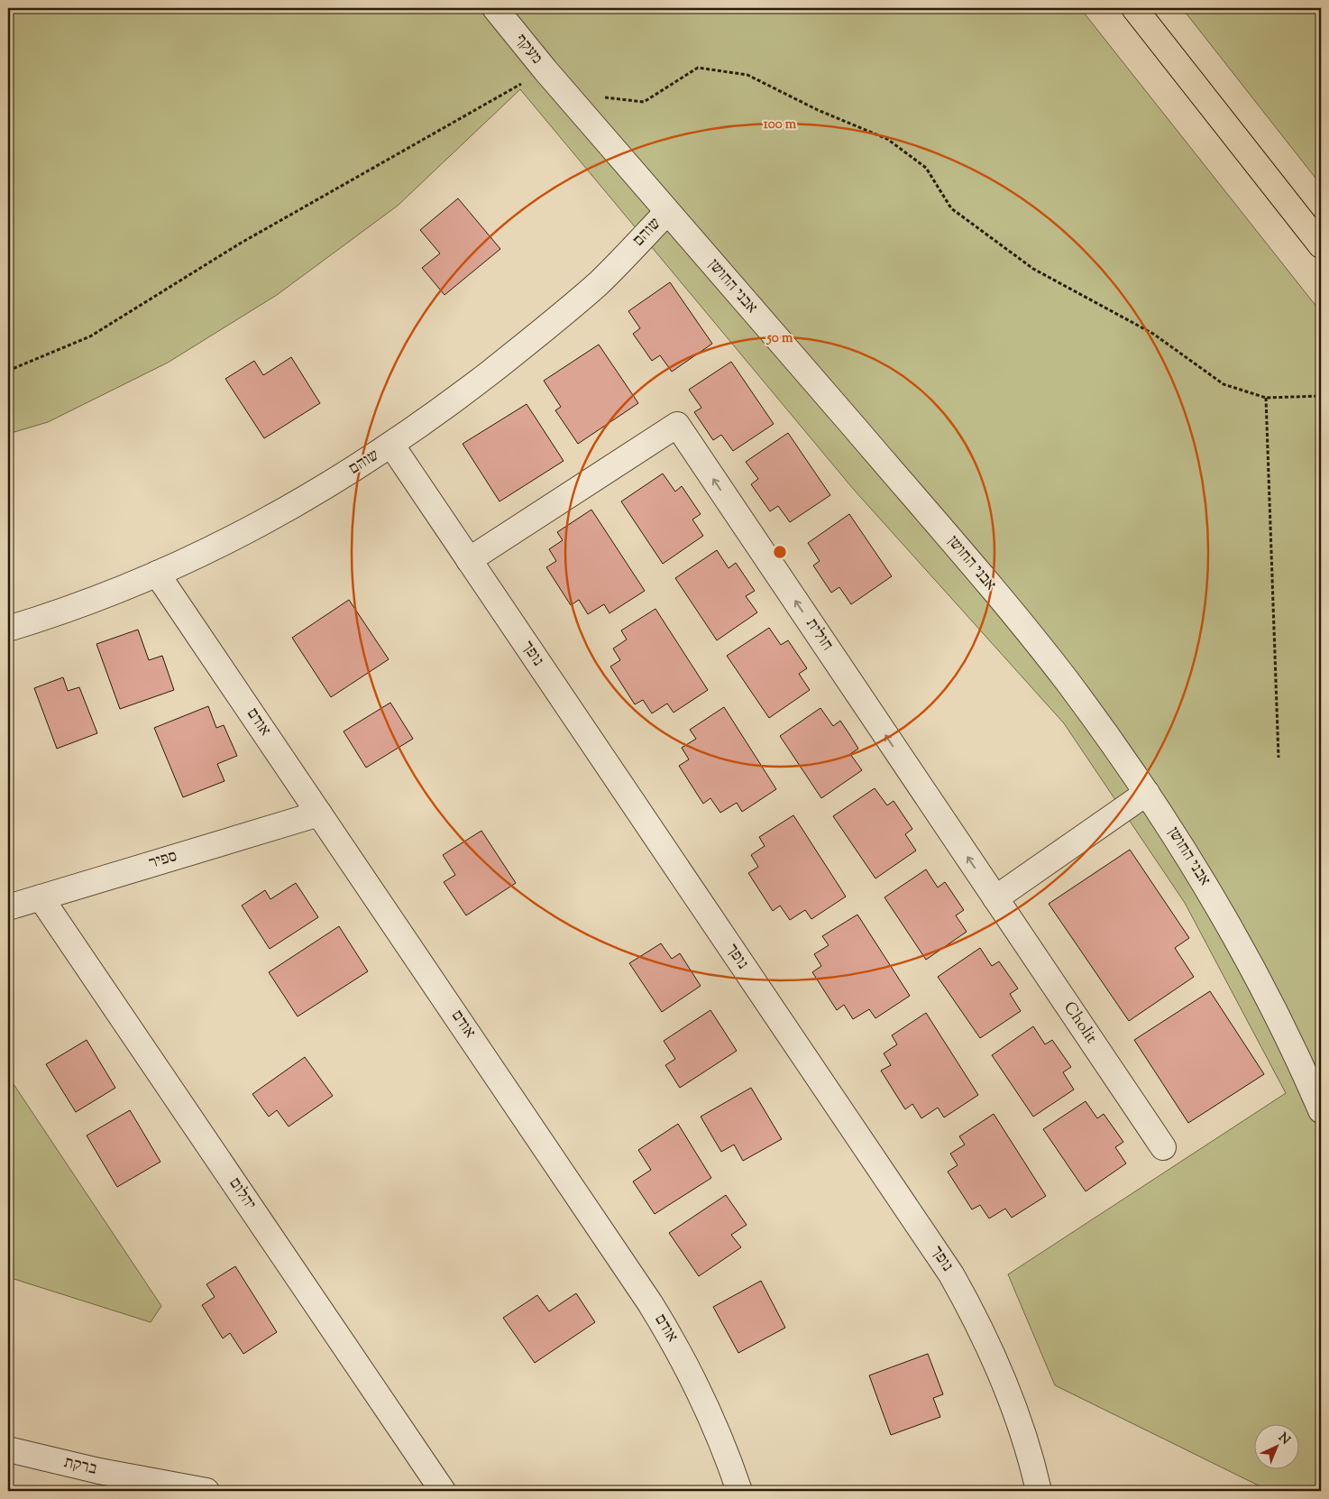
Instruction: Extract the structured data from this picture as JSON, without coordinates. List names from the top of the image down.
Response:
{
  "streets": {
    "street": [
      "מעקף",
      "שוהם",
      "אבני החושן",
      "חולית",
      "נופך",
      "אודם",
      "ספיר",
      "Cholit",
      "יהלום",
      "ברקת"
    ]
  },
  "crossings": [
    ["מעקף", "אבני החושן"],
    ["שוהם", "אבני החושן"],
    ["שוהם", "נופך"],
    ["שוהם", "אודם"],
    ["חולית", "נופך"],
    ["חולית", "Cholit"],
    ["אודם", "ספיר"],
    ["ספיר", "יהלום"]
  ],
  "north": "top right",
  "rings": ["100 m", "50 m"]
}
